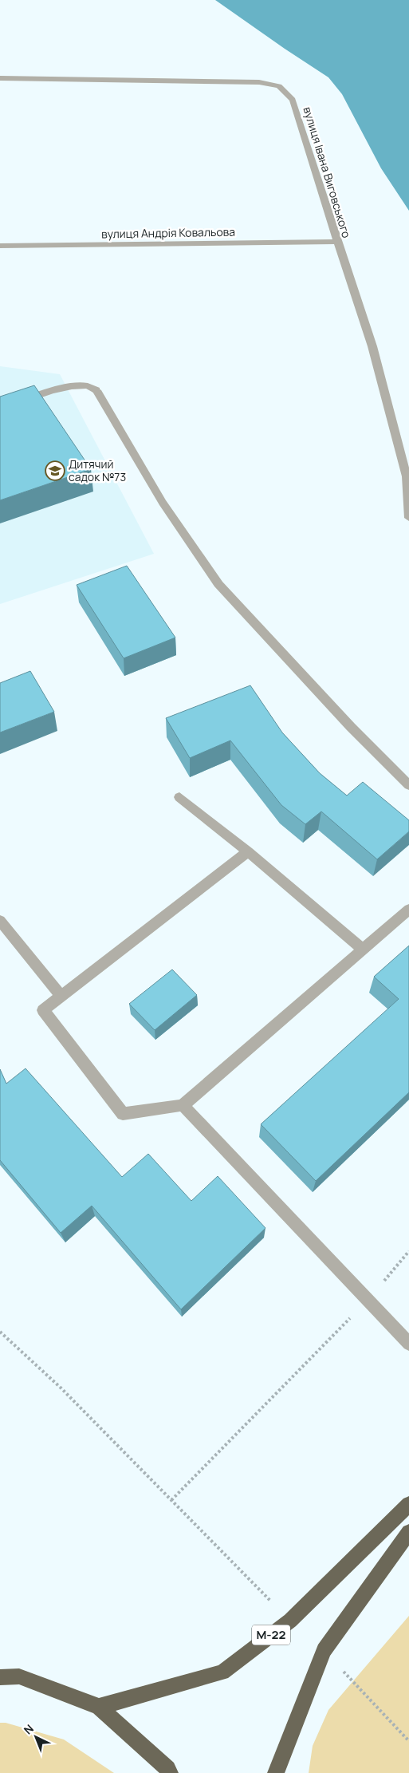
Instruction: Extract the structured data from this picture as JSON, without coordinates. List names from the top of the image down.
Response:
{
  "streets": {
    "highway": ["М-22"],
    "street": ["вулиця Івана Виговського", "вулиця Андрія Ковальова"]
  },
  "crossings": [
    ["вулиця Івана Виговського", "вулиця Андрія Ковальова"]
  ],
  "places": {
    "school or university": ["Дитячий садок №73"]
  },
  "north": "top left"
}
